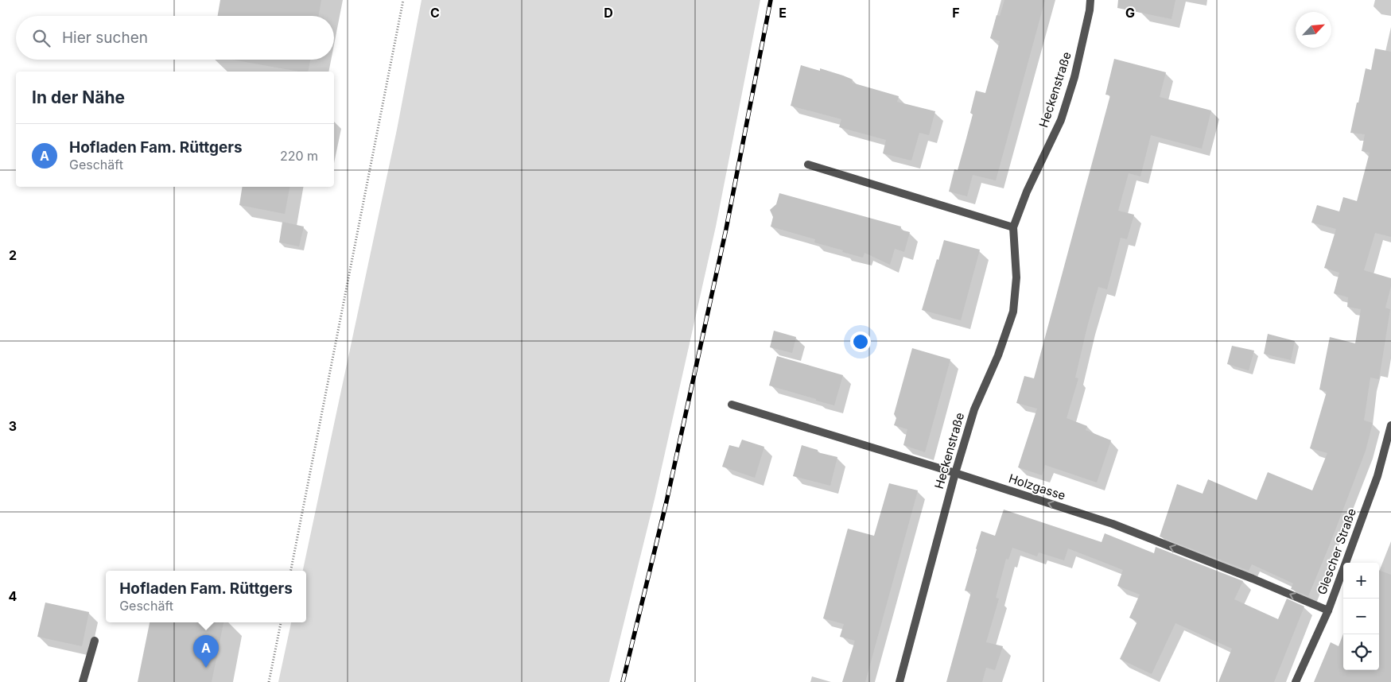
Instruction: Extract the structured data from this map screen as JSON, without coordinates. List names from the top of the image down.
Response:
{
  "streets": {
    "street": ["Heckenstraße", "Holzgasse", "Glescher Straße"]
  },
  "crossings": [
    ["Heckenstraße", "Holzgasse"],
    ["Holzgasse", "Glescher Straße"]
  ],
  "one_way": ["Holzgasse"],
  "north": "top right",
  "page": {
    "search": "Hier suchen",
    "heading": "In der Nähe",
    "list": [
      {
        "mark": "A",
        "name": "Hofladen Fam. Rüttgers",
        "note": "Geschäft",
        "value": "220 m"
      }
    ],
    "map_buttons": ["+", "−"],
    "popup": ["Hofladen Fam. Rüttgers", "Geschäft"],
    "pins": "A"
  },
  "grid": {
    "columns": [
      "C",
      "D",
      "E",
      "F",
      "G"
    ],
    "rows": ["2", "3", "4"]
  }
}
